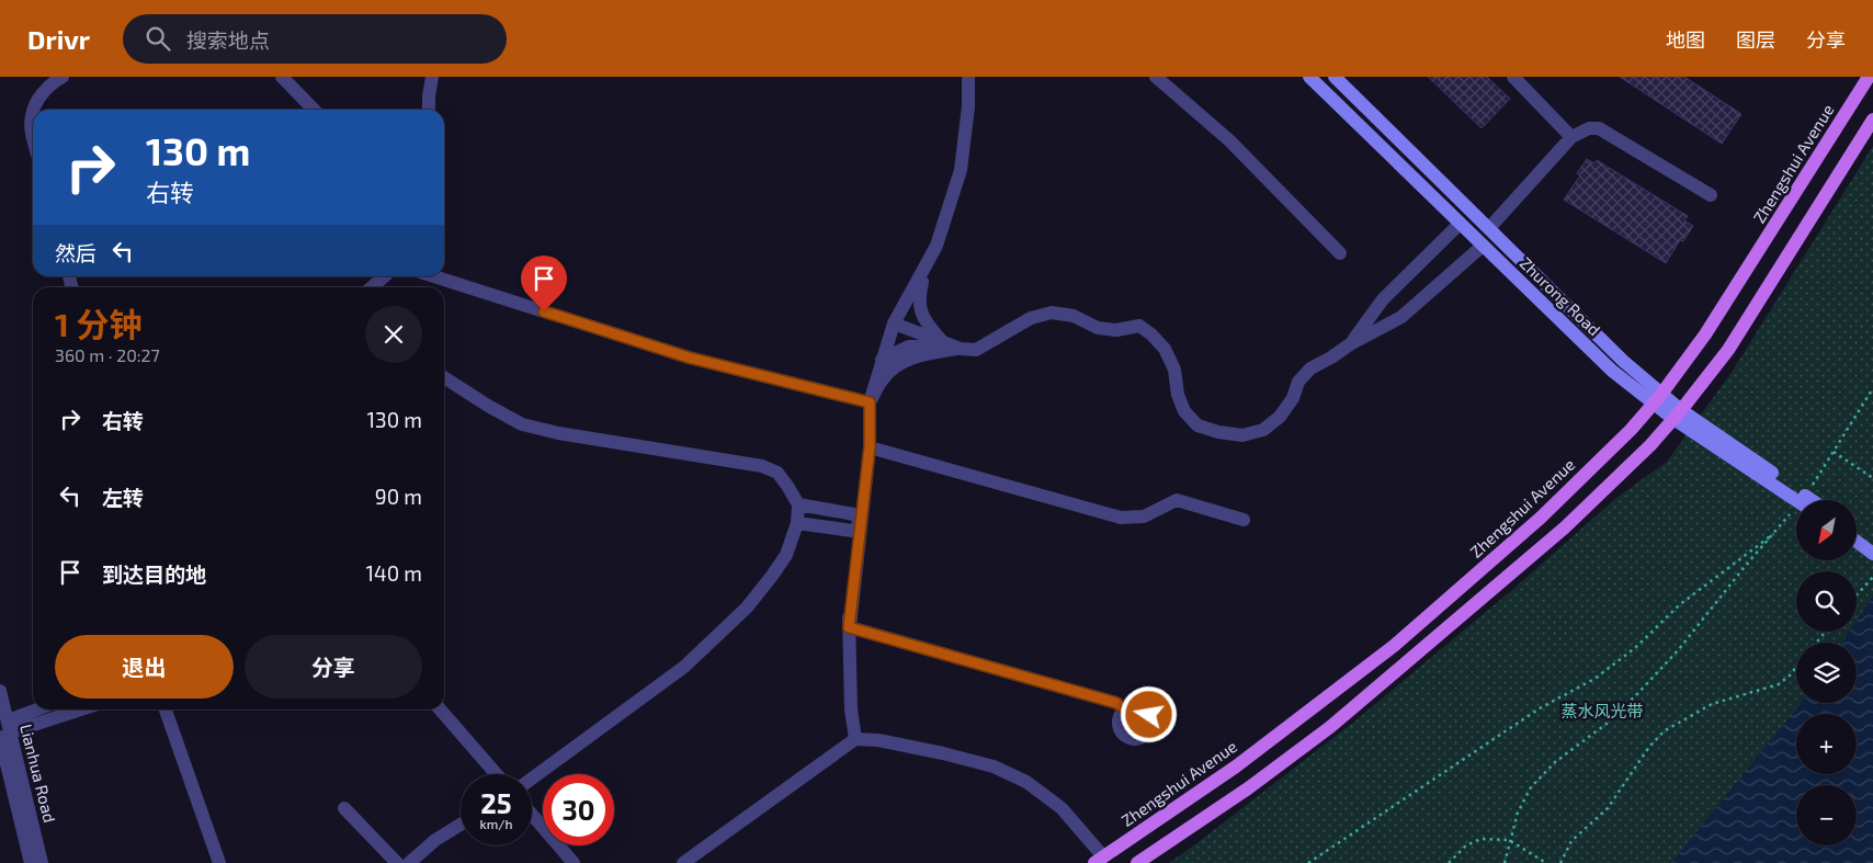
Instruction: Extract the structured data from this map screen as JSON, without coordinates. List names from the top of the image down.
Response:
{
  "streets": {
    "main road": ["Zhengshui Avenue", "Zhurong Road"],
    "street": ["Lianhua Road"]
  },
  "crossings": [
    ["Zhengshui Avenue", "Zhurong Road"]
  ],
  "parks": ["蒸水风光带"],
  "north": "bottom left",
  "page": {
    "header": "Drivr",
    "search": "搜索地点",
    "nav": ["地图", "图层", "分享"],
    "turn": ["130 m", "右转"],
    "then": "然后",
    "heading": ["1 分钟", "360 m · 20:27"],
    "list": [
      {
        "name": "右转",
        "value": "130 m"
      },
      {
        "name": "左转",
        "value": "90 m"
      },
      {
        "name": "到达目的地",
        "value": "140 m"
      }
    ],
    "map_buttons": ["+", "−"],
    "buttons": ["退出", "分享"],
    "speed": "25 km/h",
    "limit": "30"
  }
}
